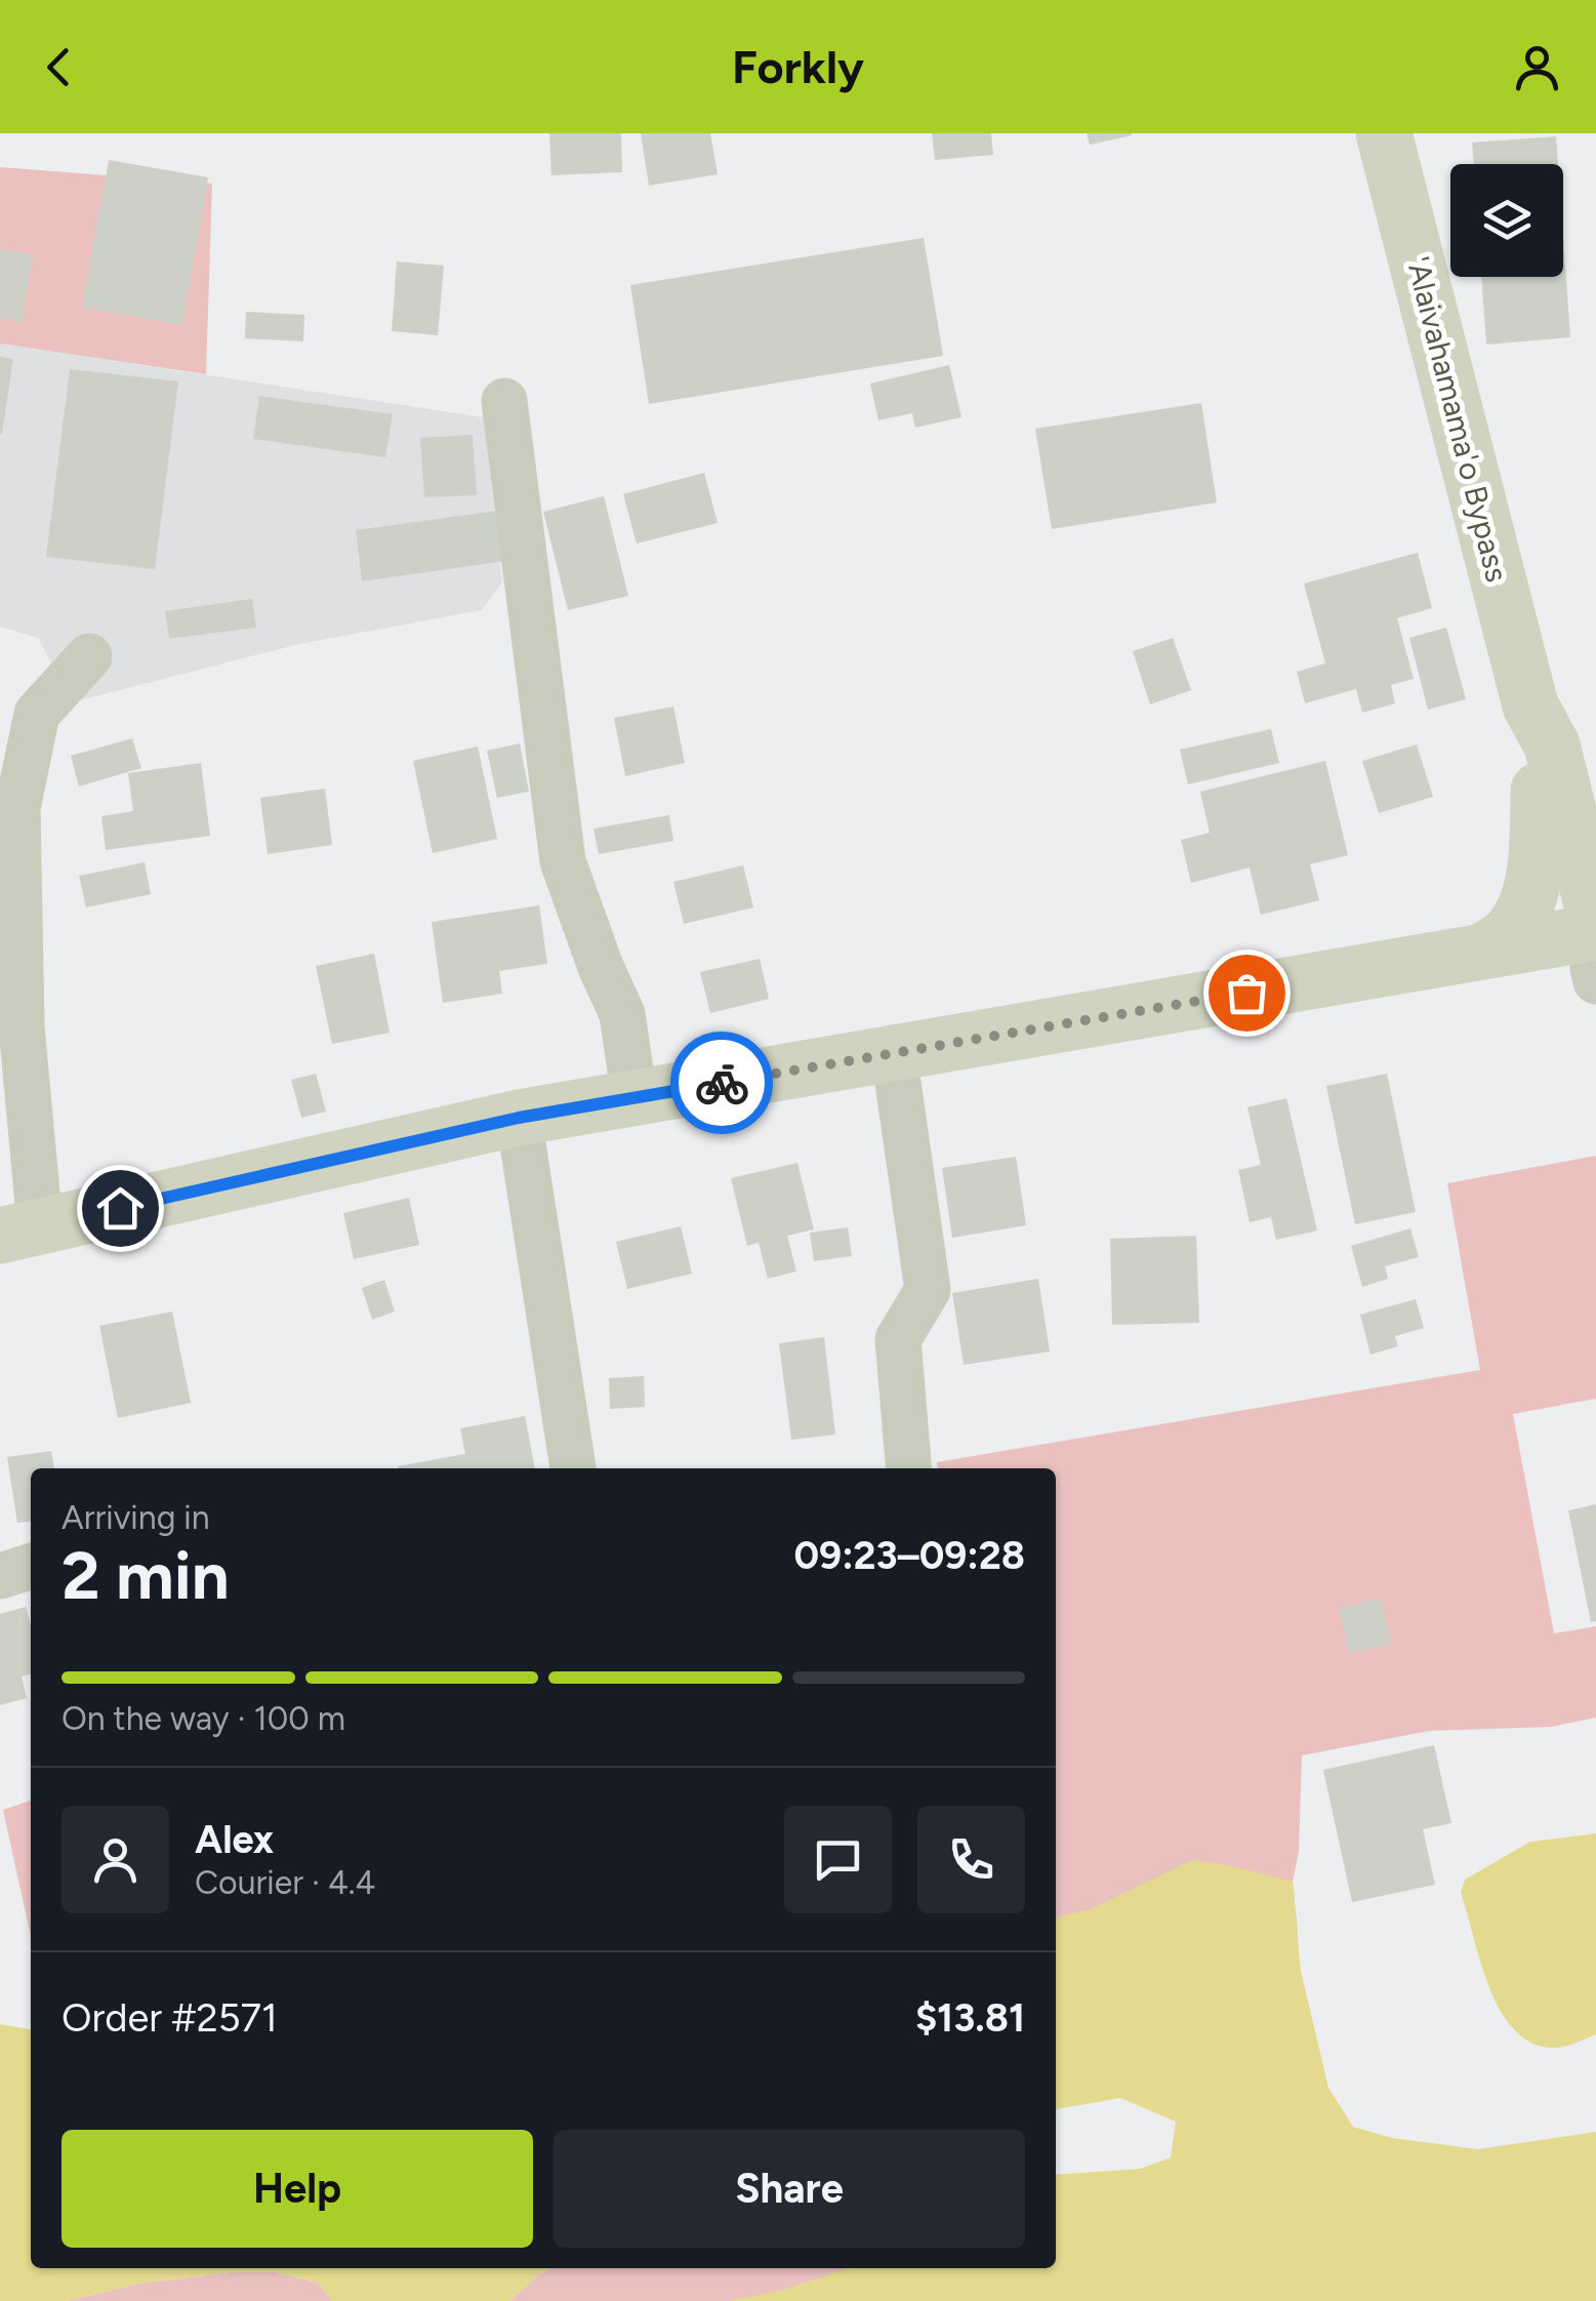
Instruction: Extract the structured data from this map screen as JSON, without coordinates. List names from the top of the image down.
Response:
{
  "streets": {
    "main road": ["'Alaivahamama'o Bypass"]
  },
  "page": {
    "header": "Forkly",
    "heading": ["2 min", "Arriving in", "09:23–09:28"],
    "panel": [
      "Alex",
      "Courier · 4.4",
      "Order #2571",
      "$13.81"
    ],
    "bar": "On the way · 100 m",
    "buttons": ["Help", "Share"]
  }
}
